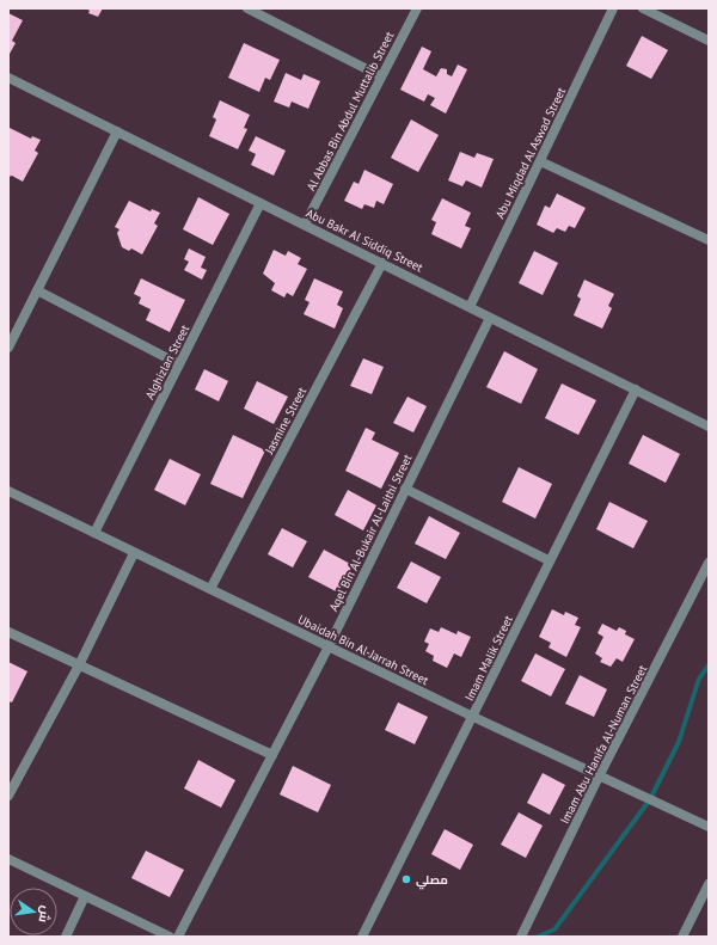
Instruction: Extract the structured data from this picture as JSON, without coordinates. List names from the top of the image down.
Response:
{
  "streets": {
    "street": [
      "Al Abbas Bin Abdul Muttalib Street",
      "Abu Miqdad Al Aswad Street",
      "Abu Bakr Al Siddiq Street",
      "Alghizlan Street",
      "Jasmine Street",
      "Aqel Bin Al-Bukair Al-Laithi Street",
      "Ubaidah Bin Al-Jarrah Street",
      "Imam Malik Street",
      "Imam Abu Hanifa Al-Numan Street"
    ]
  },
  "crossings": [
    ["Al Abbas Bin Abdul Muttalib Street", "Abu Bakr Al Siddiq Street"],
    ["Abu Miqdad Al Aswad Street", "Abu Bakr Al Siddiq Street"],
    ["Abu Bakr Al Siddiq Street", "Alghizlan Street"],
    ["Abu Bakr Al Siddiq Street", "Jasmine Street"],
    ["Abu Bakr Al Siddiq Street", "Aqel Bin Al-Bukair Al-Laithi Street"],
    ["Abu Bakr Al Siddiq Street", "Imam Malik Street"],
    ["Alghizlan Street", "Ubaidah Bin Al-Jarrah Street"],
    ["Jasmine Street", "Ubaidah Bin Al-Jarrah Street"],
    ["Aqel Bin Al-Bukair Al-Laithi Street", "Ubaidah Bin Al-Jarrah Street"],
    ["Ubaidah Bin Al-Jarrah Street", "Imam Malik Street"],
    ["Ubaidah Bin Al-Jarrah Street", "Imam Abu Hanifa Al-Numan Street"]
  ],
  "places": ["مصلي"],
  "north": "right"
}
